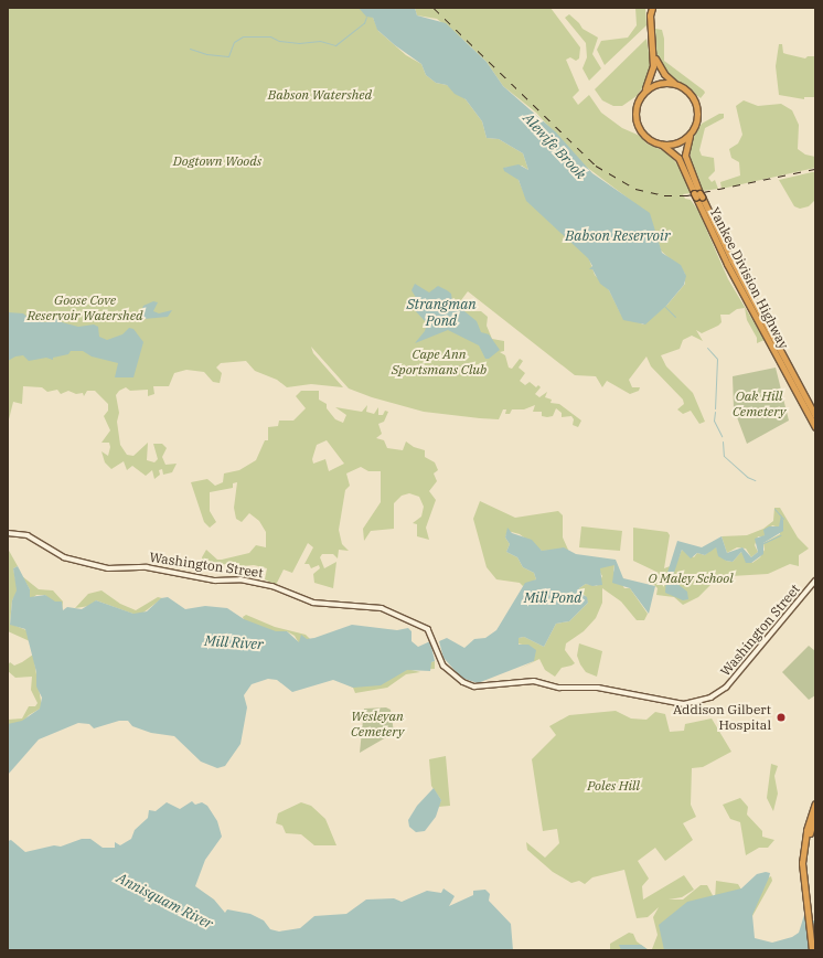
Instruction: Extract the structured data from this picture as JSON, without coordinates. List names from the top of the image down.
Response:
{
  "streets": {
    "highway": ["Yankee Division Highway"],
    "main road": ["Washington Street"]
  },
  "water": [
    "Alewife Brook",
    "Babson Reservoir",
    "Strangman Pond",
    "Mill Pond",
    "Mill River",
    "Annisquam River"
  ],
  "parks": [
    "Babson Watershed",
    "Dogtown Woods",
    "Goose Cove Reservoir Watershed",
    "Cape Ann Sportsmans Club",
    "Oak Hill Cemetery",
    "O Maley School",
    "Wesleyan Cemetery",
    "Poles Hill"
  ],
  "places": ["Addison Gilbert Hospital"]
}
